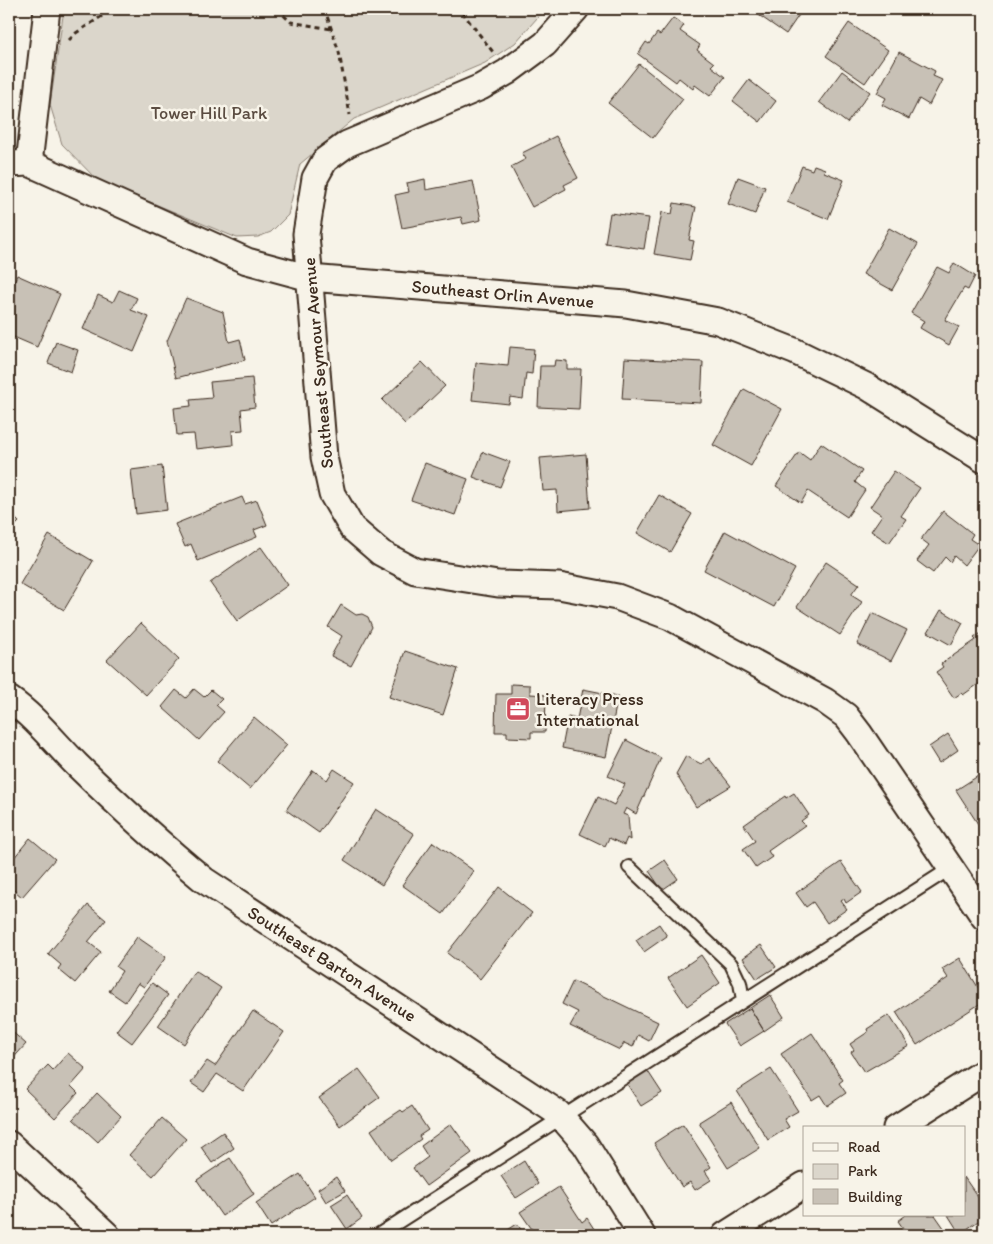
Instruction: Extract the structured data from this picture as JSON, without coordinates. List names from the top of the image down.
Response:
{
  "streets": {
    "street": ["Southeast Orlin Avenue", "Southeast Seymour Avenue", "Southeast Barton Avenue"]
  },
  "crossings": [
    ["Southeast Orlin Avenue", "Southeast Seymour Avenue"]
  ],
  "parks": ["Tower Hill Park"],
  "places": {
    "office": ["Literacy Press International"]
  },
  "legend": ["Road", "Park", "Building"]
}
